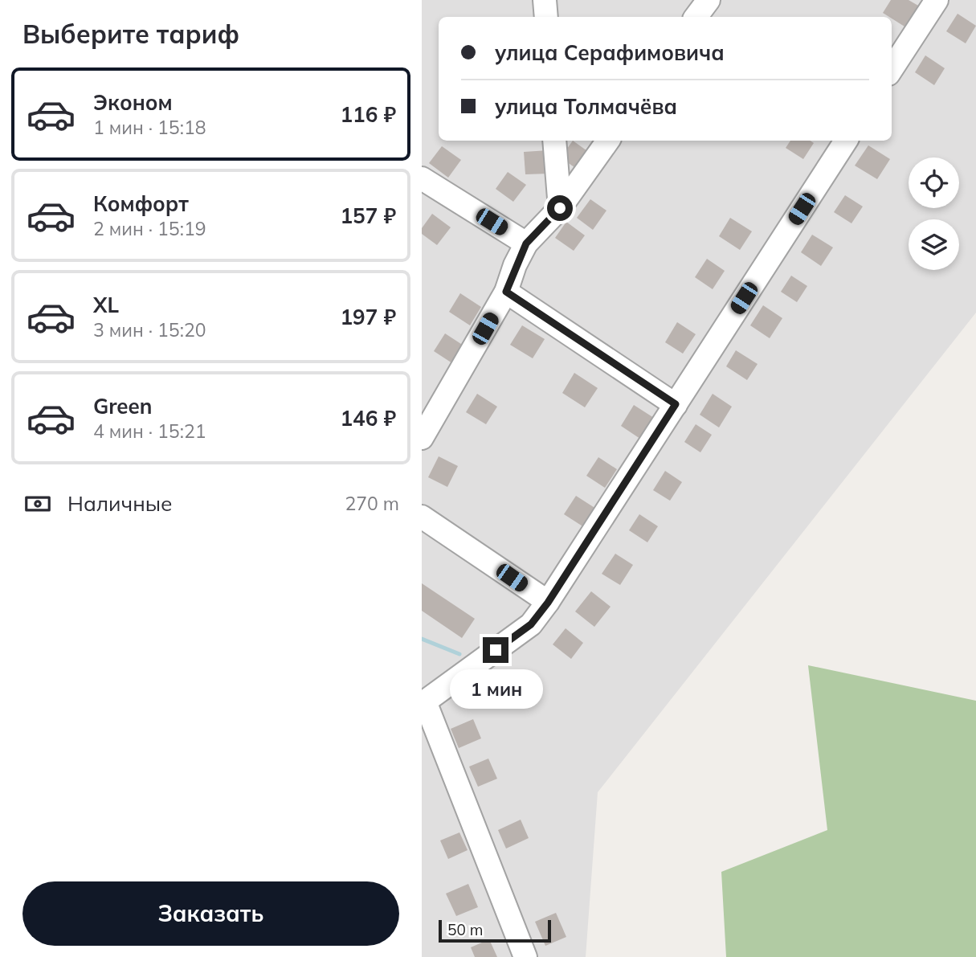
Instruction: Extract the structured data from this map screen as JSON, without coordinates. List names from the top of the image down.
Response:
{
  "scale_bar": "50 m",
  "page": {
    "heading": "Выберите тариф",
    "banner": ["улица Серафимовича", "улица Толмачёва"],
    "list": [
      {
        "name": "Эконом",
        "note": "1 мин · 15:18",
        "value": "116 ₽"
      },
      {
        "name": "Комфорт",
        "note": "2 мин · 15:19",
        "value": "157 ₽"
      },
      {
        "name": "XL",
        "note": "3 мин · 15:20",
        "value": "197 ₽"
      },
      {
        "name": "Green",
        "note": "4 мин · 15:21",
        "value": "146 ₽"
      }
    ],
    "pay": ["Наличные", "270 m"],
    "bubble": "1 мин",
    "buttons": "Заказать",
    "scale": "50 m"
  }
}
